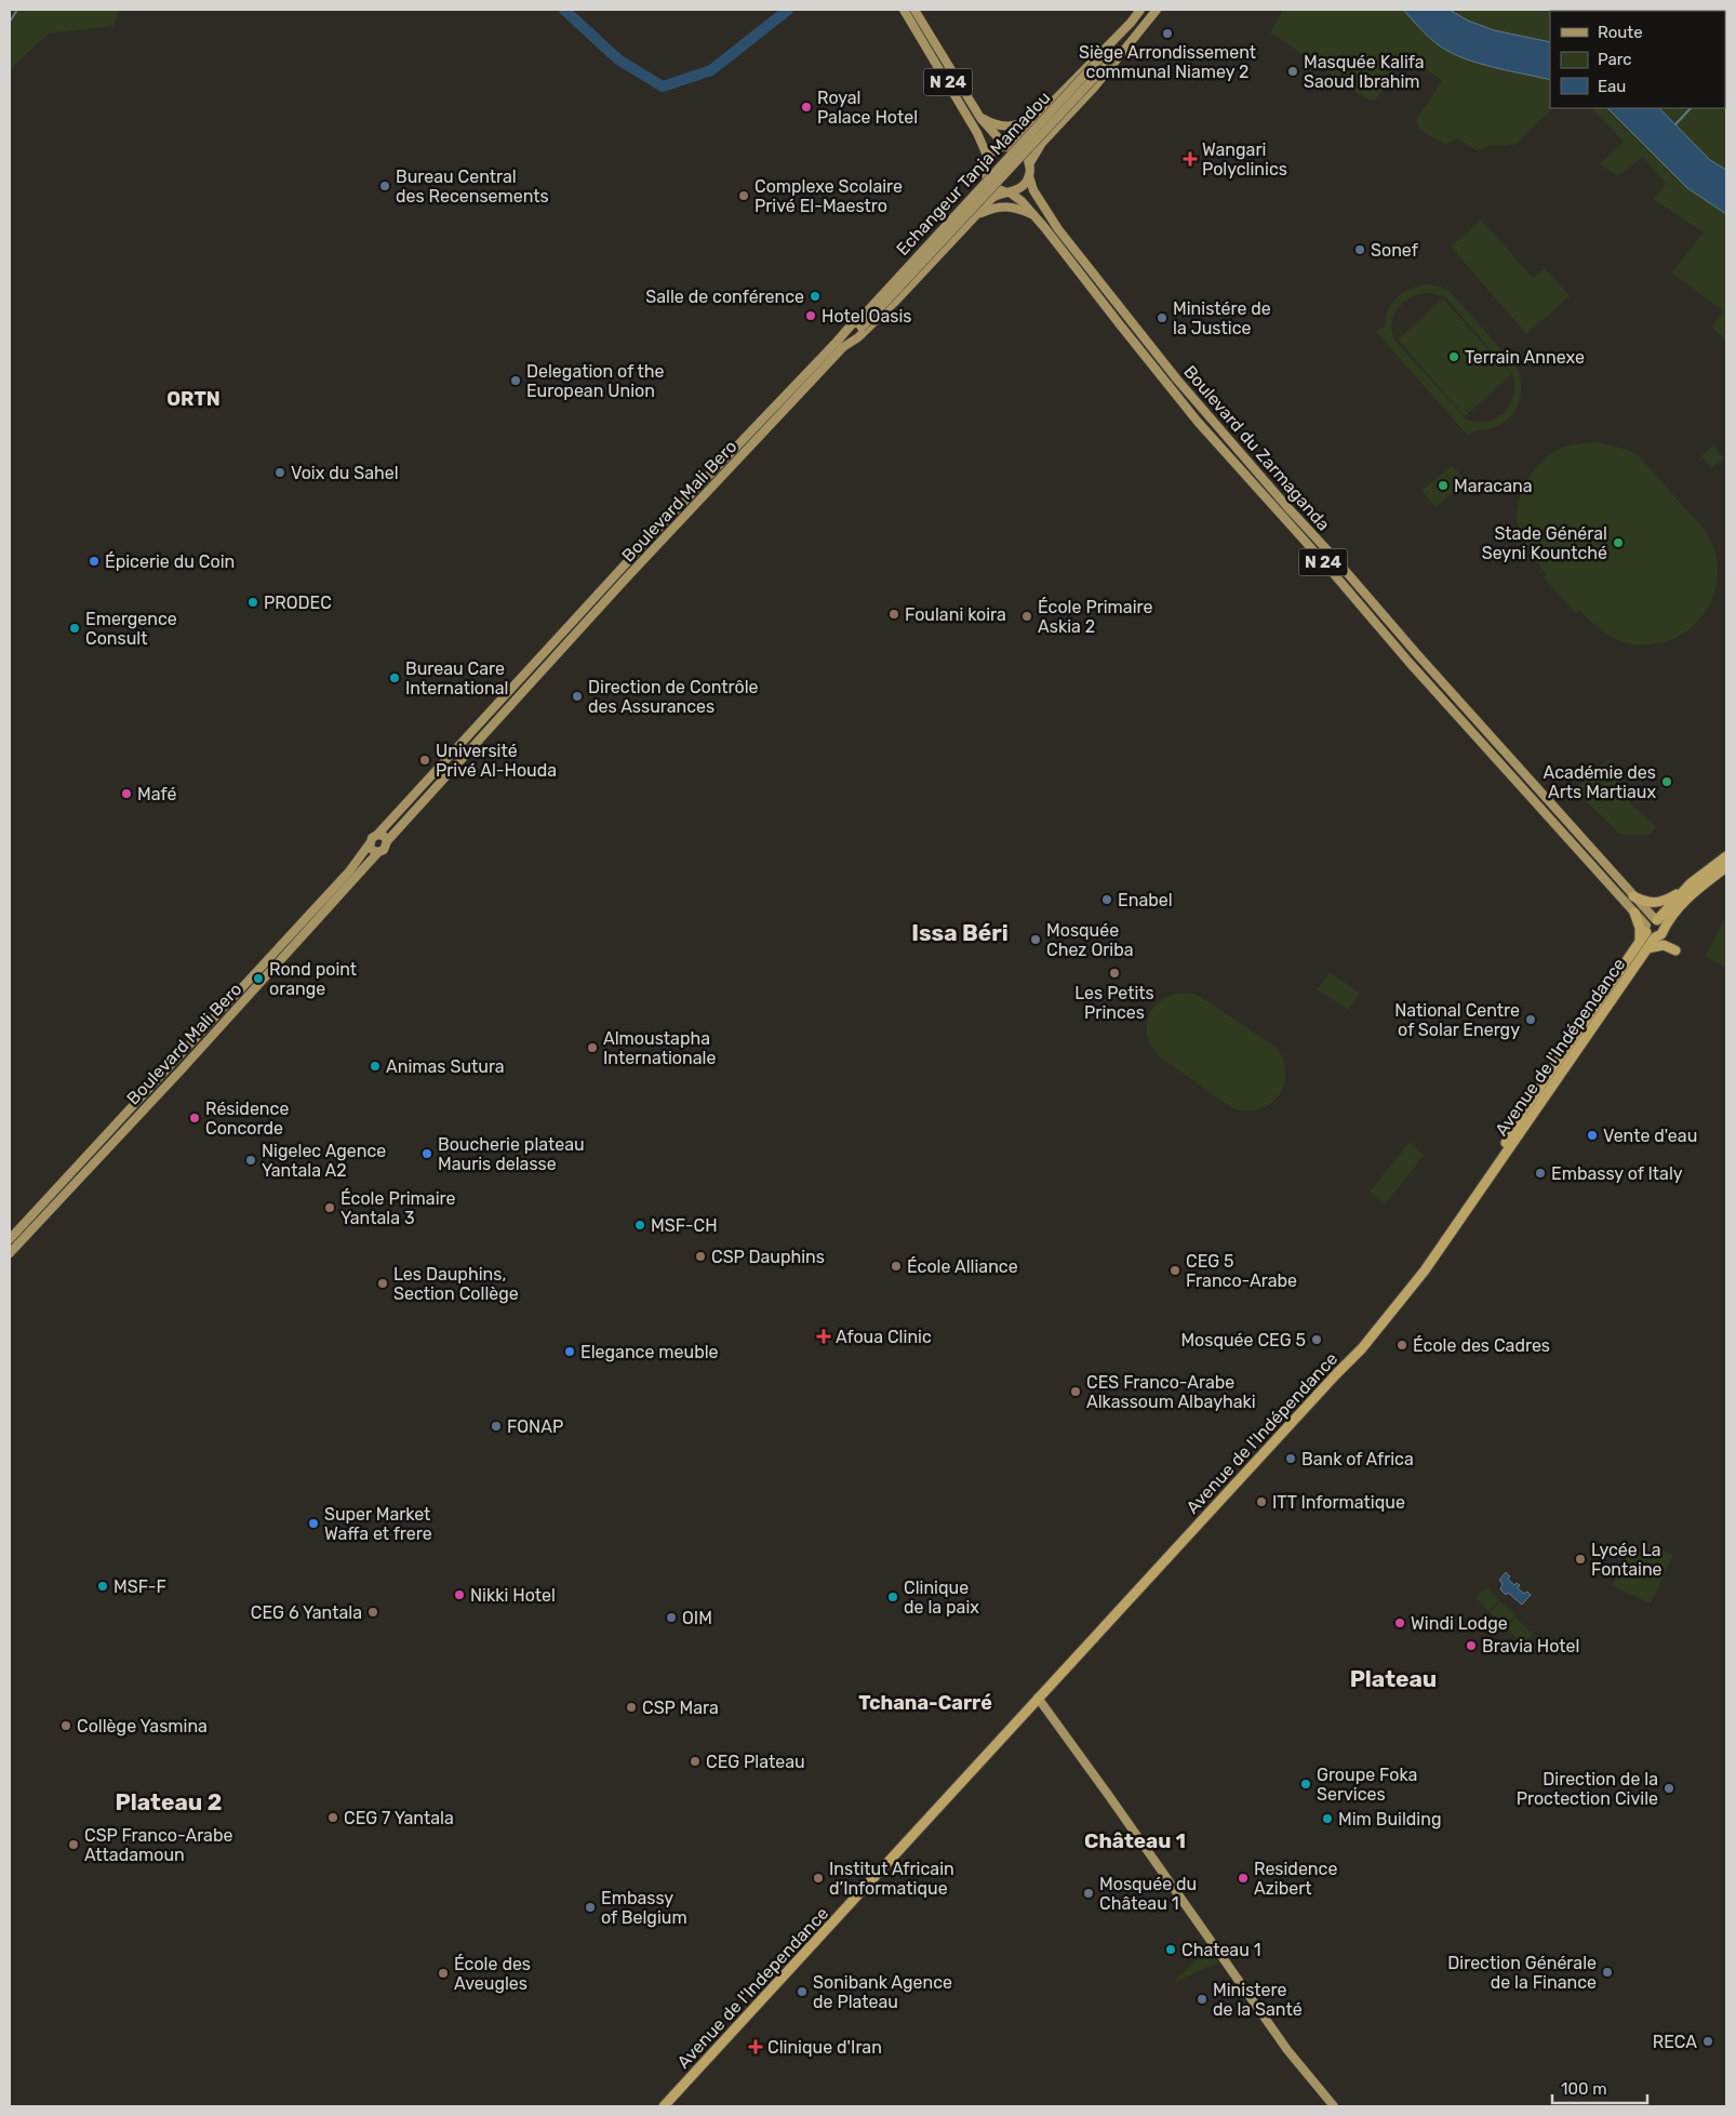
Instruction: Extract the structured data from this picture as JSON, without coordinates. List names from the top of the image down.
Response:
{
  "streets": {
    "highway": ["N 24", "Avenue de l'Indépendance", "Avenue de l'Independance"],
    "main road": ["Echangeur Tanja Mamadou", "Boulevard du Zarmaganda", "Boulevard Mali Bero"]
  },
  "crossings": [
    ["N 24", "Boulevard du Zarmaganda"],
    ["N 24", "Boulevard Mali Bero"],
    ["N 24", "Avenue de l'Indépendance"],
    ["Echangeur Tanja Mamadou", "Boulevard Mali Bero"],
    ["Boulevard du Zarmaganda", "Boulevard Mali Bero"],
    ["Boulevard du Zarmaganda", "Avenue de l'Indépendance"],
    ["Avenue de l'Indépendance", "Avenue de l'Independance"]
  ],
  "districts": [
    "ORTN",
    "Issa Béri",
    "Plateau",
    "Tchana-Carré",
    "Plateau 2",
    "Château 1"
  ],
  "places": {
    "other": [
      "Siège Arrondissement communal Niamey 2",
      "Masquée Kalifa Saoud Ibrahim",
      "Royal Palace Hotel",
      "Bureau Central des Recensements",
      "Complexe Scolaire Privé El-Maestro",
      "Sonef",
      "Salle de conférence",
      "Hotel Oasis",
      "Ministére de la Justice",
      "Terrain Annexe",
      "Delegation of the European Union",
      "Voix du Sahel",
      "Maracana",
      "Stade Général Seyni Kountché",
      "Épicerie du Coin",
      "PRODEC",
      "Foulani koira",
      "École Primaire Askia 2",
      "Emergence Consult",
      "Bureau Care International",
      "Direction de Contrôle des Assurances",
      "Université Privé Al-Houda",
      "Académie des Arts Martiaux",
      "Mafé",
      "Enabel",
      "Mosquée Chez Oriba",
      "Les Petits Princes",
      "Rond point orange",
      "National Centre of Solar Energy",
      "Almoustapha Internationale",
      "Animas Sutura",
      "Résidence Concorde",
      "Vente d'eau",
      "Boucherie plateau Mauris delasse",
      "Nigelec Agence Yantala A2",
      "Embassy of Italy",
      "École Primaire Yantala 3",
      "MSF-CH",
      "CSP Dauphins",
      "École Alliance",
      "CEG 5 Franco-Arabe",
      "Les Dauphins, Section Collège",
      "Mosquée CEG 5",
      "École des Cadres",
      "Elegance meuble",
      "CES Franco-Arabe Alkassoum Albayhaki",
      "FONAP",
      "Bank of Africa",
      "ITT Informatique",
      "Super Market Waffa et frere",
      "Lycée La Fontaine",
      "MSF-F",
      "Nikki Hotel",
      "Clinique de la paix",
      "CEG 6 Yantala",
      "OIM",
      "Windi Lodge",
      "Bravia Hotel",
      "CSP Mara",
      "Collège Yasmina",
      "CEG Plateau",
      "Groupe Foka Services",
      "Direction de la Proctection Civile",
      "CEG 7 Yantala",
      "Mim Building",
      "CSP Franco-Arabe Attadamoun",
      "Institut Africain d’Informatique",
      "Residence Azibert",
      "Mosquée du Château 1",
      "Embassy of Belgium",
      "Chateau 1",
      "Direction Générale de la Finance",
      "École des Aveugles",
      "Sonibank Agence de Plateau",
      "Ministere de la Santé",
      "RECA"
    ],
    "health": ["Wangari Polyclinics", "Afoua Clinic", "Clinique d'Iran"]
  },
  "legend": ["Route", "Parc", "Eau"],
  "scale_bar": "100 m"
}
